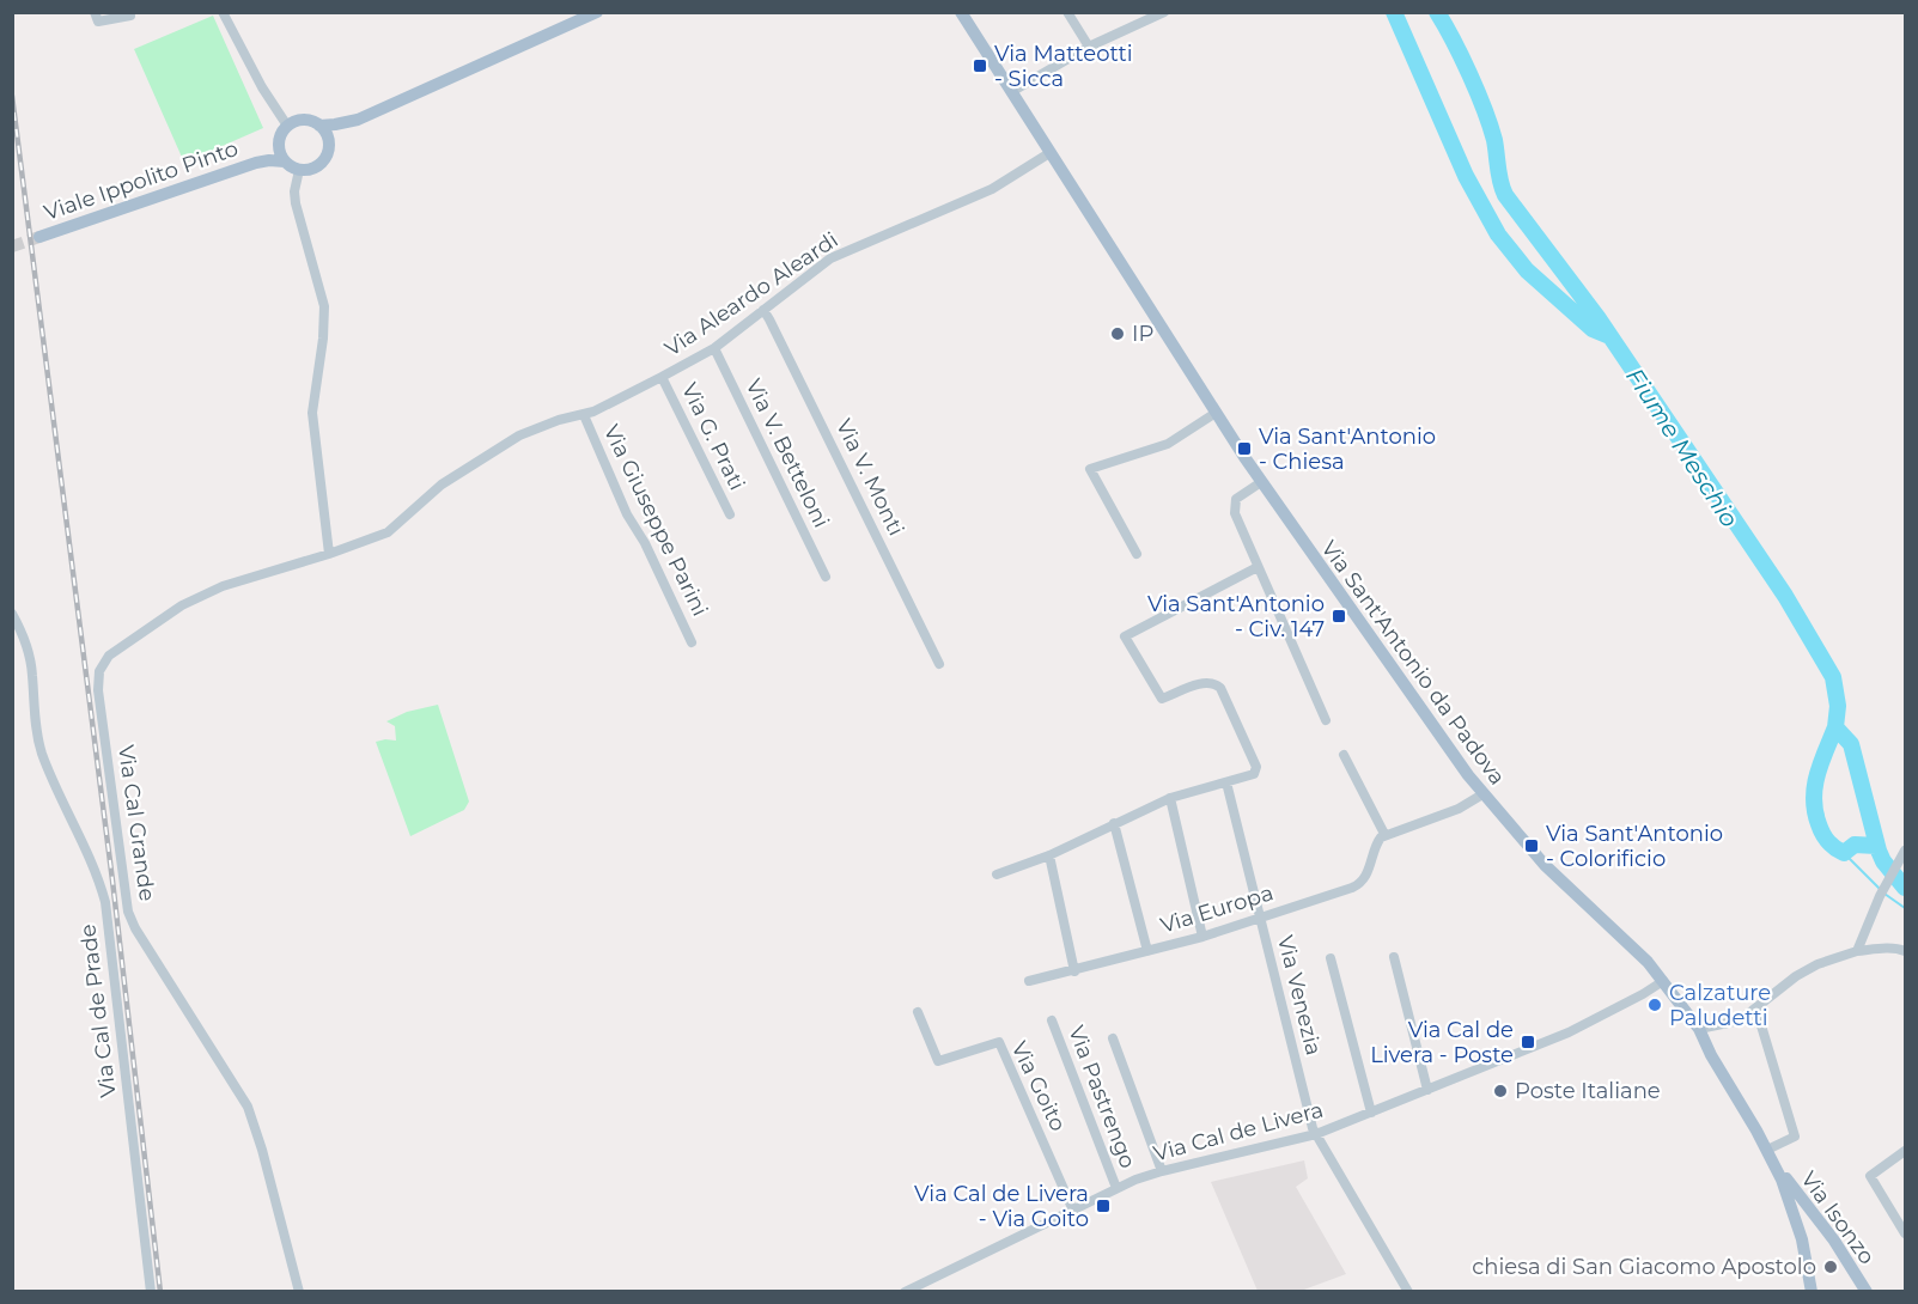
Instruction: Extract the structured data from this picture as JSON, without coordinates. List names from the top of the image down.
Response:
{
  "streets": {
    "main road": ["Viale Ippolito Pinto", "Via Sant'Antonio da Padova", "Via Isonzo"],
    "street": [
      "Via Aleardo Aleardi",
      "Via G. Prati",
      "Via V. Betteloni",
      "Via V. Monti",
      "Via Giuseppe Parini",
      "Via Cal Grande",
      "Via Europa",
      "Via Venezia",
      "Via Cal de Prade",
      "Via Goito",
      "Via Pastrengo",
      "Via Cal de Livera"
    ]
  },
  "crossings": [
    ["Via Aleardo Aleardi", "Via G. Prati"],
    ["Via Aleardo Aleardi", "Via V. Betteloni"],
    ["Via Aleardo Aleardi", "Via V. Monti"],
    ["Via Aleardo Aleardi", "Via Giuseppe Parini"],
    ["Via Aleardo Aleardi", "Via Sant'Antonio da Padova"],
    ["Via Aleardo Aleardi", "Via Cal Grande"],
    ["Via Sant'Antonio da Padova", "Via Cal de Livera"],
    ["Via Sant'Antonio da Padova", "Via Isonzo"],
    ["Via Europa", "Via Venezia"],
    ["Via Venezia", "Via Cal de Livera"],
    ["Via Goito", "Via Cal de Livera"],
    ["Via Pastrengo", "Via Cal de Livera"]
  ],
  "water": ["Fiume Meschio"],
  "places": {
    "transit": [
      "Via Matteotti - Sicca",
      "Via Sant'Antonio - Chiesa",
      "Via Sant'Antonio - Civ. 147",
      "Via Sant'Antonio - Colorificio",
      "Via Cal de Livera - Poste",
      "Via Cal de Livera - Via Goito"
    ],
    "other": [
      "IP",
      "Calzature Paludetti",
      "Poste Italiane",
      "chiesa di San Giacomo Apostolo"
    ]
  }
}
